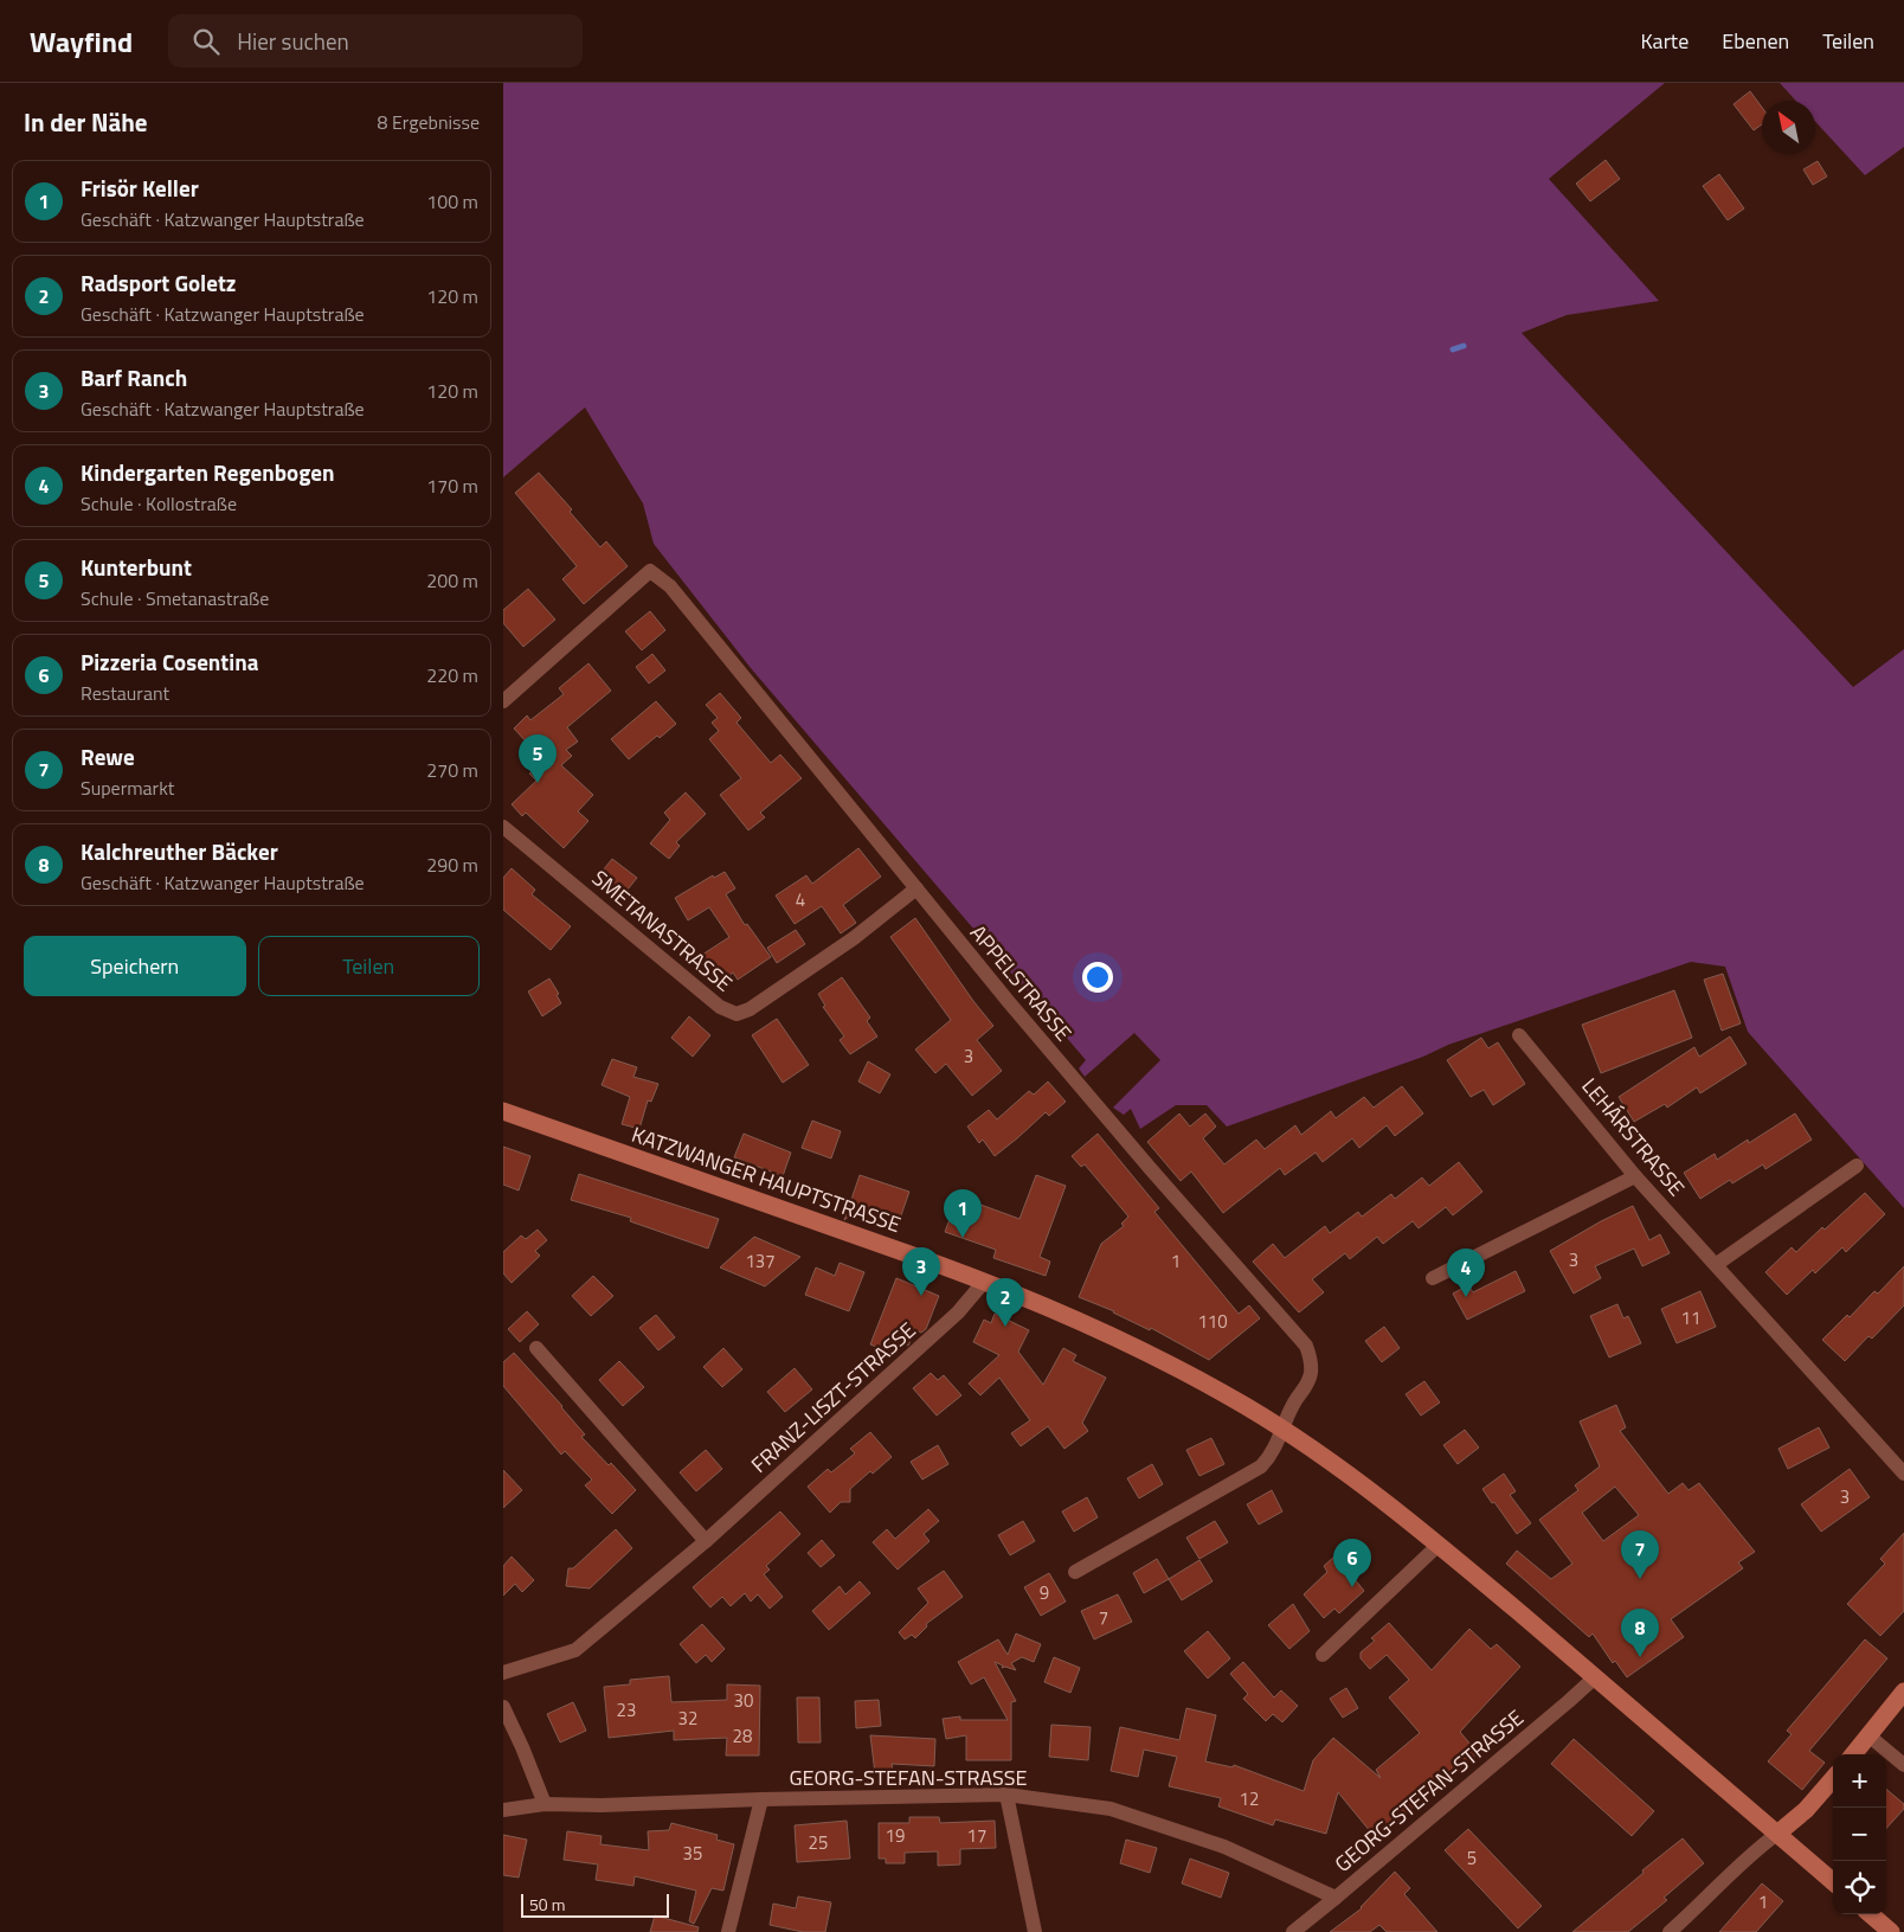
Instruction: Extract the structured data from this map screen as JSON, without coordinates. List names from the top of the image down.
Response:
{
  "streets": {
    "main road": ["KATZWANGER HAUPTSTRASSE"],
    "street": [
      "SMETANASTRASSE",
      "APPELSTRASSE",
      "LEHÁRSTRASSE",
      "FRANZ-LISZT-STRASSE",
      "GEORG-STEFAN-STRASSE"
    ]
  },
  "crossings": [
    ["SMETANASTRASSE", "APPELSTRASSE"],
    ["APPELSTRASSE", "KATZWANGER HAUPTSTRASSE"],
    ["KATZWANGER HAUPTSTRASSE", "FRANZ-LISZT-STRASSE"],
    ["KATZWANGER HAUPTSTRASSE", "GEORG-STEFAN-STRASSE"]
  ],
  "house_numbers": [
    "4",
    "3",
    "3",
    "137",
    "1",
    "11",
    "110",
    "3",
    "9",
    "7",
    "30",
    "23",
    "32",
    "28",
    "12",
    "19",
    "17",
    "25",
    "35",
    "5",
    "1"
  ],
  "scale_bar": "50 m",
  "north": "top left",
  "page": {
    "header": "Wayfind",
    "search": "Hier suchen",
    "nav": ["Karte", "Ebenen", "Teilen"],
    "heading": ["In der Nähe", "8 Ergebnisse"],
    "list": [
      {
        "mark": "1",
        "name": "Frisör Keller",
        "note": "Geschäft · Katzwanger Hauptstraße",
        "value": "100 m"
      },
      {
        "mark": "2",
        "name": "Radsport Goletz",
        "note": "Geschäft · Katzwanger Hauptstraße",
        "value": "120 m"
      },
      {
        "mark": "3",
        "name": "Barf Ranch",
        "note": "Geschäft · Katzwanger Hauptstraße",
        "value": "120 m"
      },
      {
        "mark": "4",
        "name": "Kindergarten Regenbogen",
        "note": "Schule · Kollostraße",
        "value": "170 m"
      },
      {
        "mark": "5",
        "name": "Kunterbunt",
        "note": "Schule · Smetanastraße",
        "value": "200 m"
      },
      {
        "mark": "6",
        "name": "Pizzeria Cosentina",
        "note": "Restaurant",
        "value": "220 m"
      },
      {
        "mark": "7",
        "name": "Rewe",
        "note": "Supermarkt",
        "value": "270 m"
      },
      {
        "mark": "8",
        "name": "Kalchreuther Bäcker",
        "note": "Geschäft · Katzwanger Hauptstraße",
        "value": "290 m"
      }
    ],
    "pins": [
      "5",
      "1",
      "3",
      "4",
      "2",
      "7",
      "6",
      "8"
    ],
    "buttons": ["Speichern", "Teilen"],
    "map_buttons": ["+", "−"],
    "scale": "50 m"
  }
}
